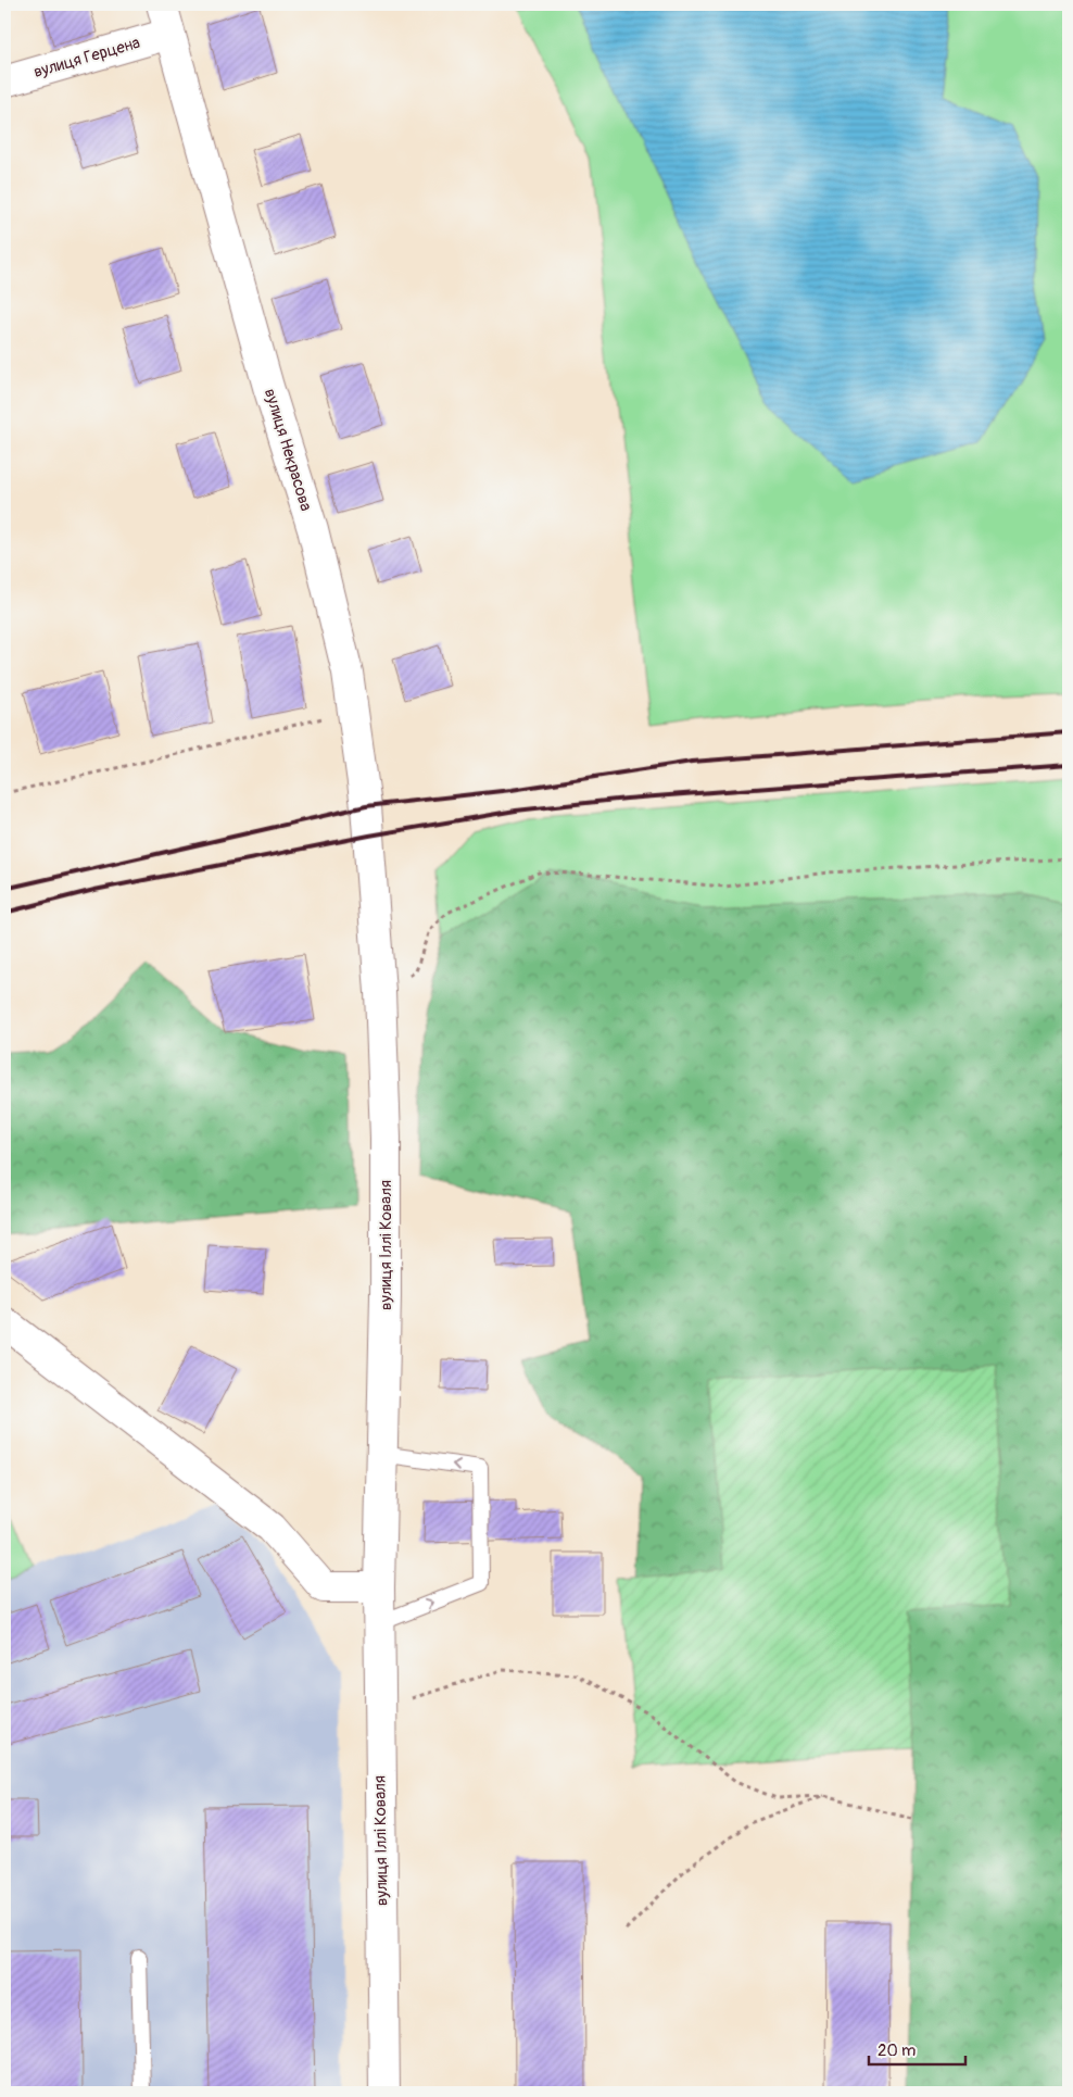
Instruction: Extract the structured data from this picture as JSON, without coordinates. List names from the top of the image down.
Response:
{
  "streets": {
    "main road": ["вулиця Герцена", "вулиця Некрасова", "вулиця Іллі Коваля"]
  },
  "crossings": [
    ["вулиця Герцена", "вулиця Некрасова"],
    ["вулиця Некрасова", "вулиця Іллі Коваля"]
  ],
  "scale_bar": "20 m"
}
